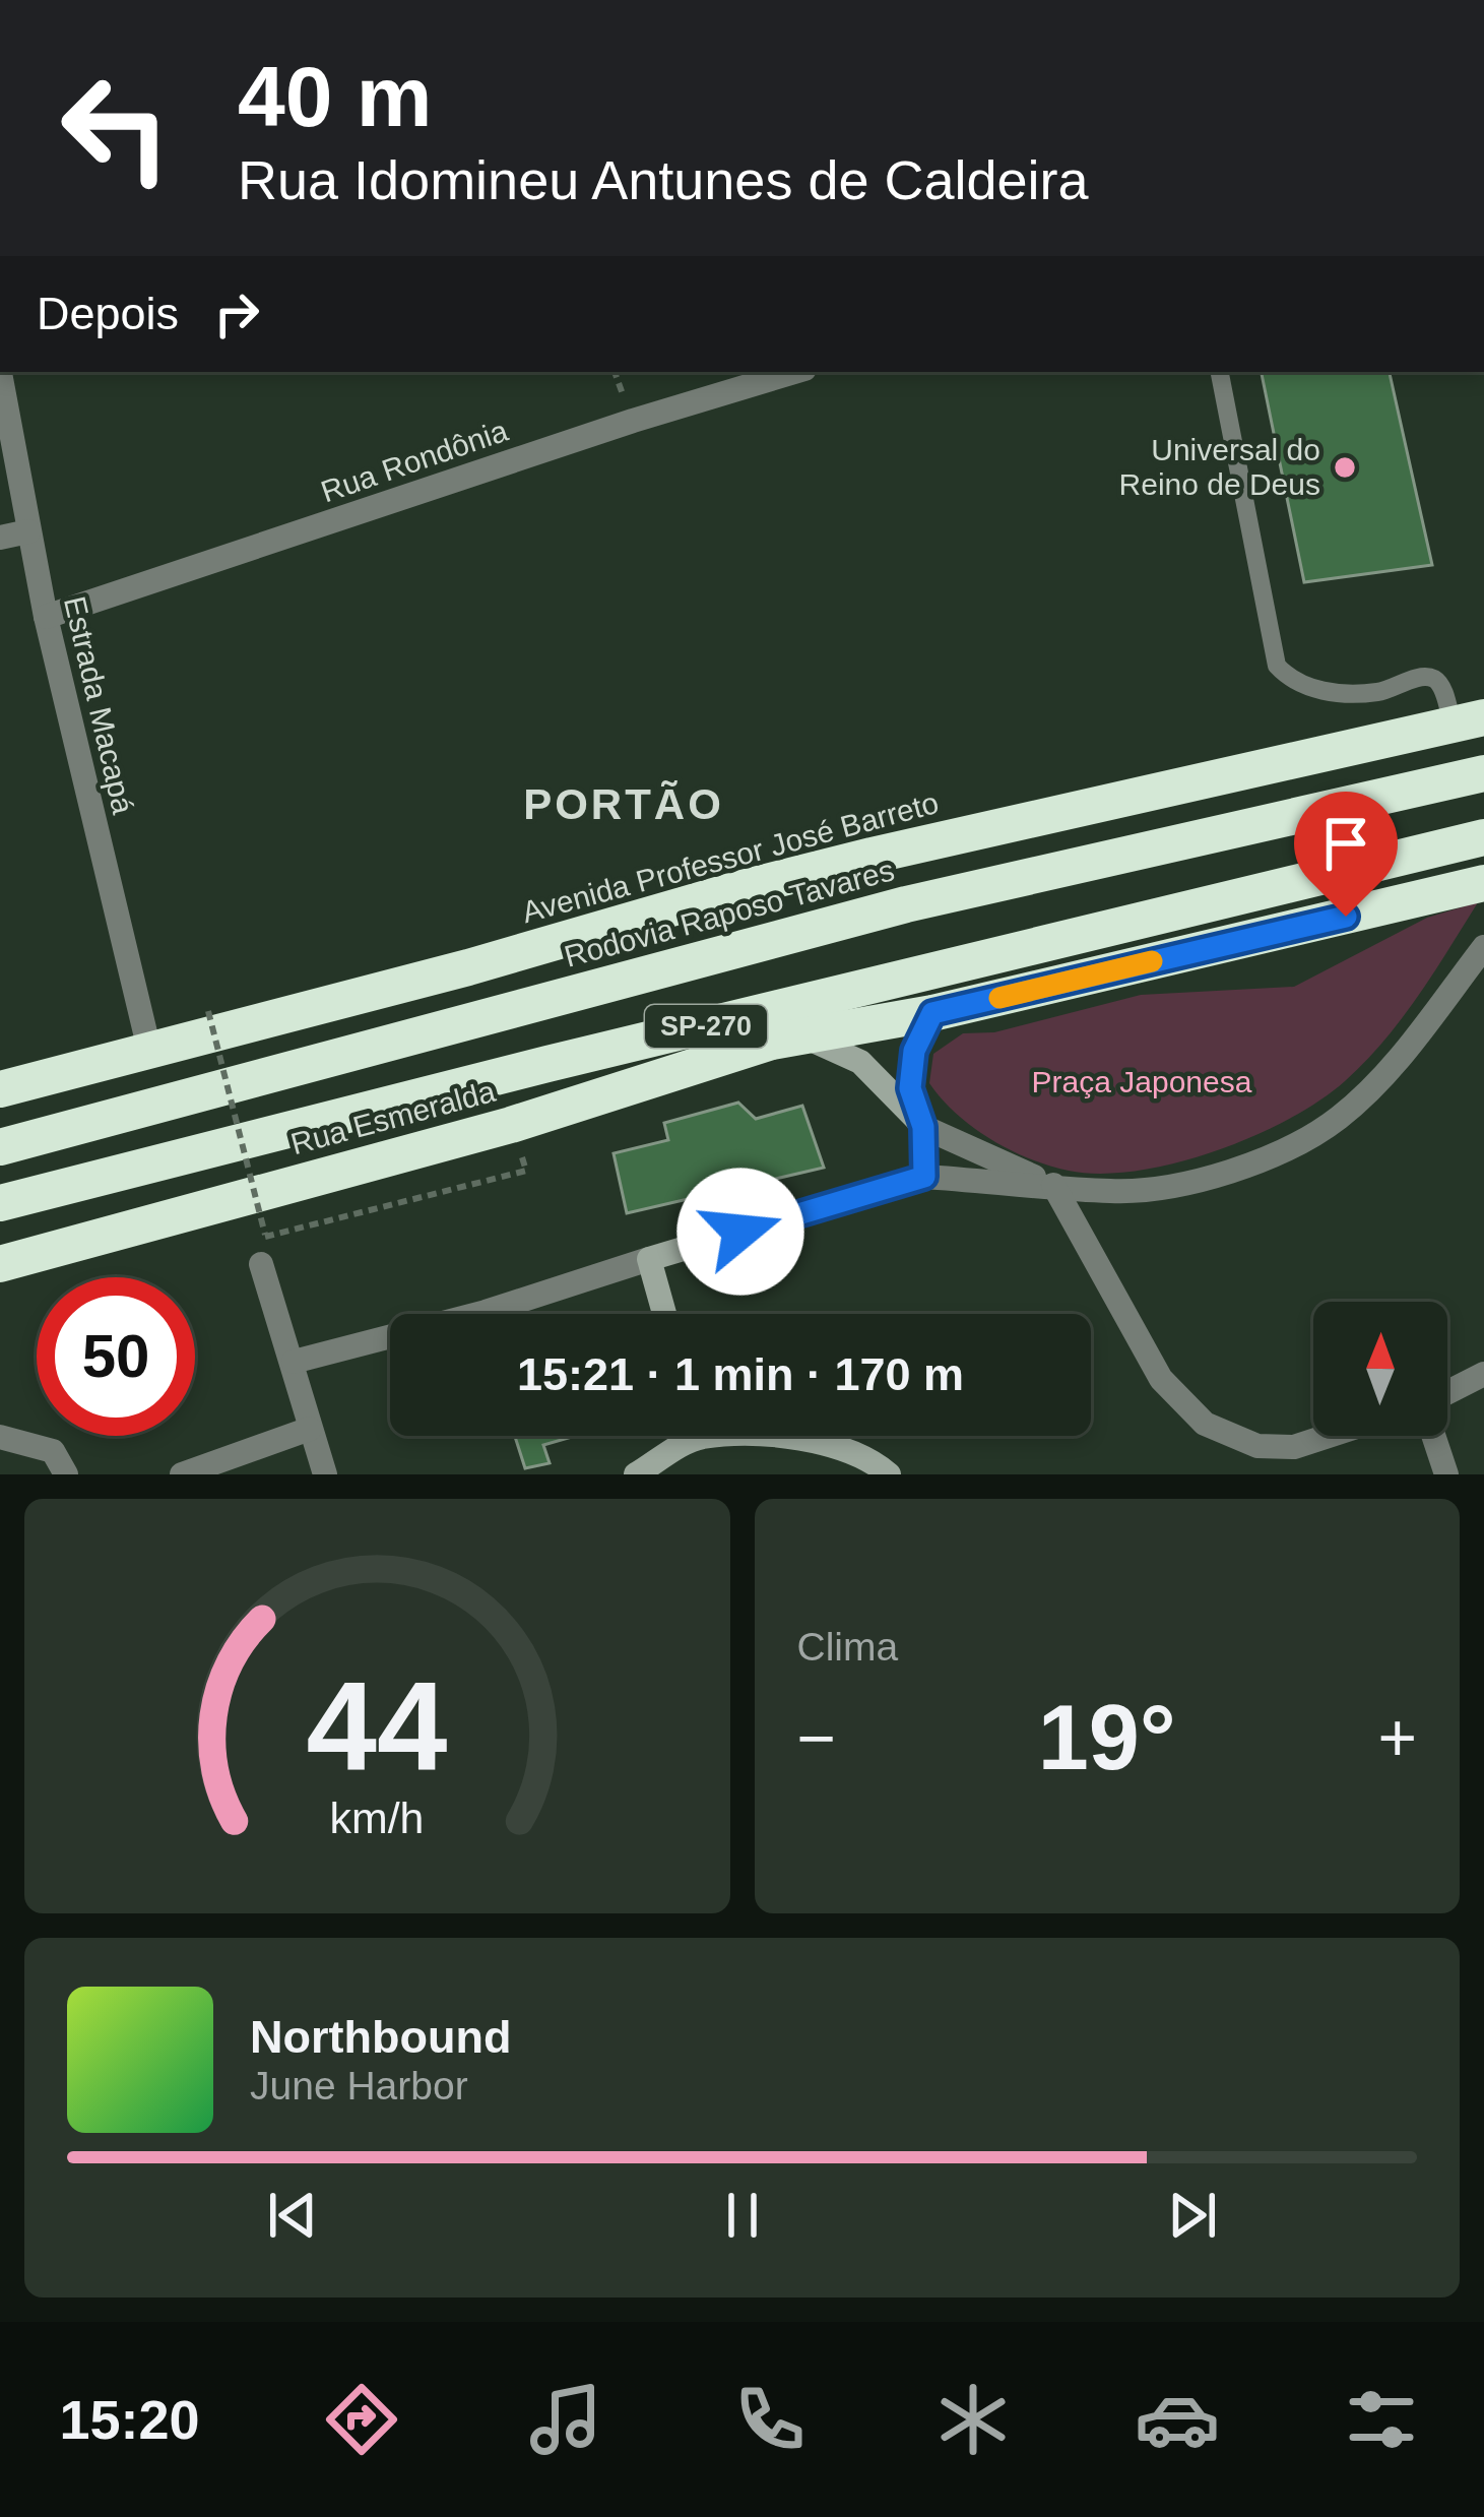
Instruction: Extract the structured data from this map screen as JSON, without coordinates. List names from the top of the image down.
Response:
{
  "streets": {
    "highway": [
      "Avenida Professor José Barreto",
      "Rodovia Raposo Tavares",
      "SP-270",
      "Rua Esmeralda"
    ],
    "street": ["Rua Rondônia", "Estrada Macapá"]
  },
  "crossings": [
    ["Rua Rondônia", "Estrada Macapá"],
    ["Estrada Macapá", "Avenida Professor José Barreto"]
  ],
  "districts": ["PORTÃO"],
  "parks": ["Praça Japonesa"],
  "places": ["Universal do Reino de Deus"],
  "north": "top",
  "page": {
    "turn": ["40 m", "Rua Idomineu Antunes de Caldeira"],
    "then": "Depois",
    "limit": "50",
    "trip": "15:21 · 1 min · 170 m",
    "tile": "Clima",
    "heat": ["−", "19°", "+"],
    "song": ["Northbound", "June Harbor"],
    "tabs": "15:20",
    "gauge": ["44", "km/h"]
  }
}
